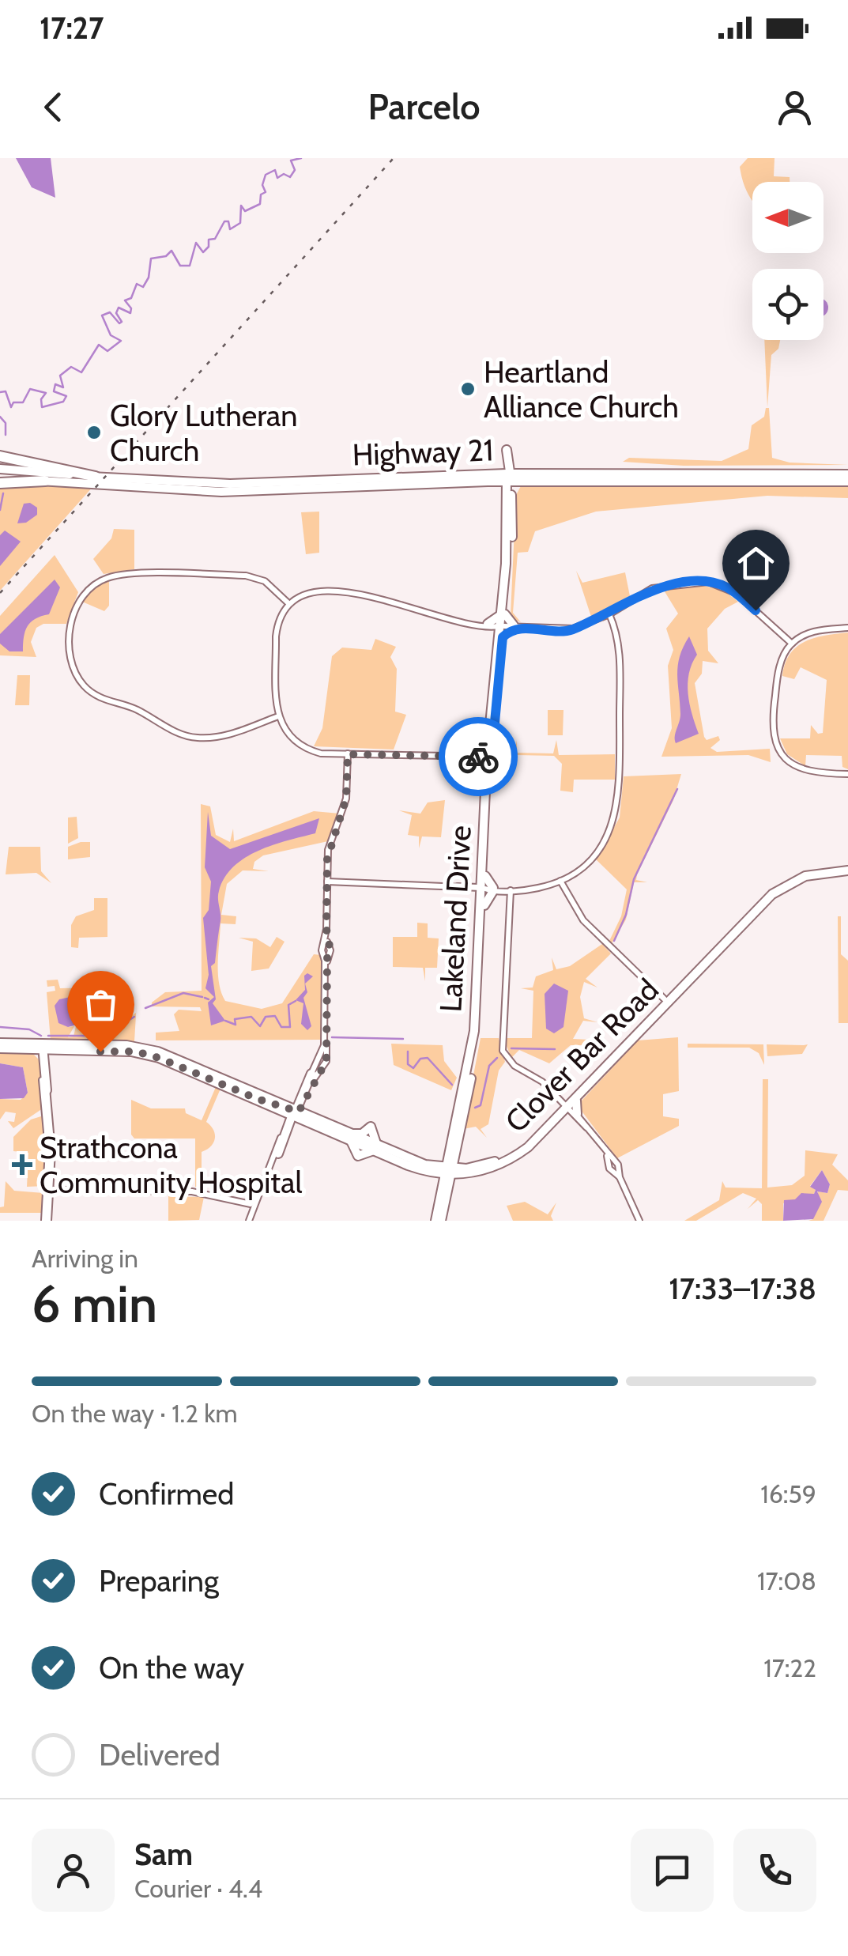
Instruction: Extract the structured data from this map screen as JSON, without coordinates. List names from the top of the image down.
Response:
{
  "streets": {
    "main road": ["Highway 21", "Lakeland Drive", "Clover Bar Road"]
  },
  "crossings": [
    ["Highway 21", "Lakeland Drive"],
    ["Lakeland Drive", "Clover Bar Road"]
  ],
  "places": {
    "other": ["Heartland Alliance Church", "Glory Lutheran Church"],
    "health": ["Strathcona Community Hospital"]
  },
  "north": "left",
  "page": {
    "status": "17:27",
    "header": "Parcelo",
    "heading": ["6 min", "Arriving in", "17:33–17:38"],
    "panel": ["Sam", "Courier · 4.4"],
    "bar": "On the way · 1.2 km",
    "list": [
      ["Confirmed", "16:59"],
      ["Preparing", "17:08"],
      ["On the way", "17:22"],
      "Delivered"
    ]
  }
}
